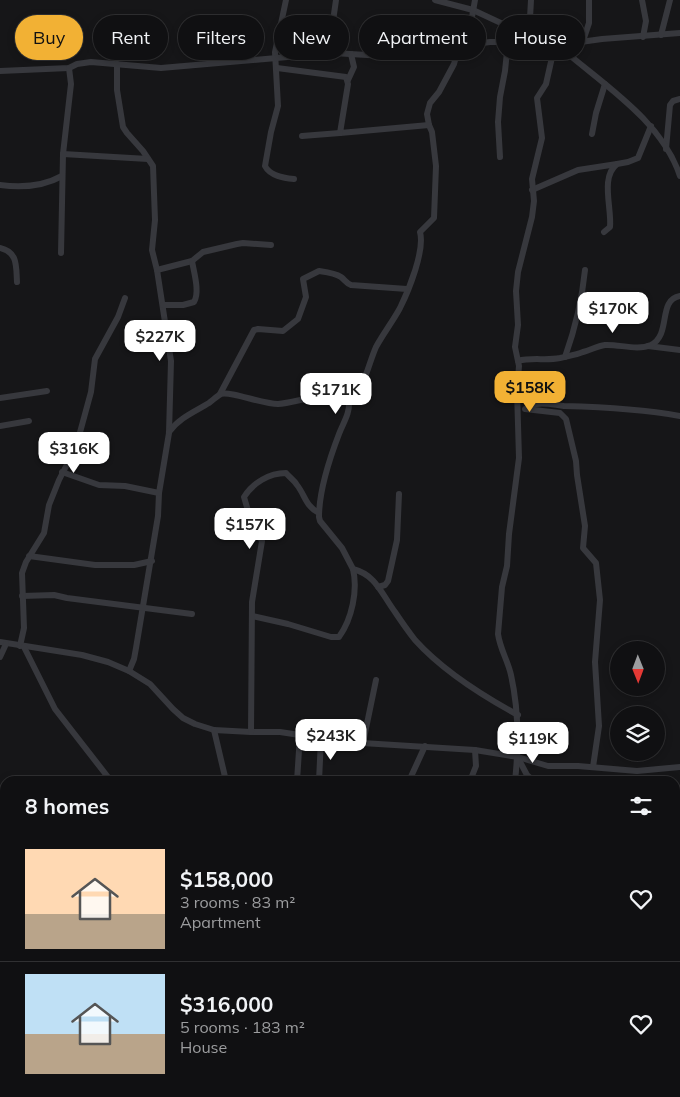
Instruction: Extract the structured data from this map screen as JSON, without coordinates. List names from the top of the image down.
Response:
{
  "north": "bottom",
  "page": {
    "chip": [
      "Buy",
      "Rent",
      "Filters",
      "New",
      "Apartment",
      "House"
    ],
    "price": [
      "$170K",
      "$227K",
      "$158K",
      "$171K",
      "$316K",
      "$157K",
      "$243K",
      "$119K"
    ],
    "heading": "8 homes",
    "list": [
      {
        "name": "$158,000",
        "note": "3 rooms · 83 m² · Apartment"
      },
      {
        "name": "$316,000",
        "note": "5 rooms · 183 m² · House"
      }
    ]
  }
}
